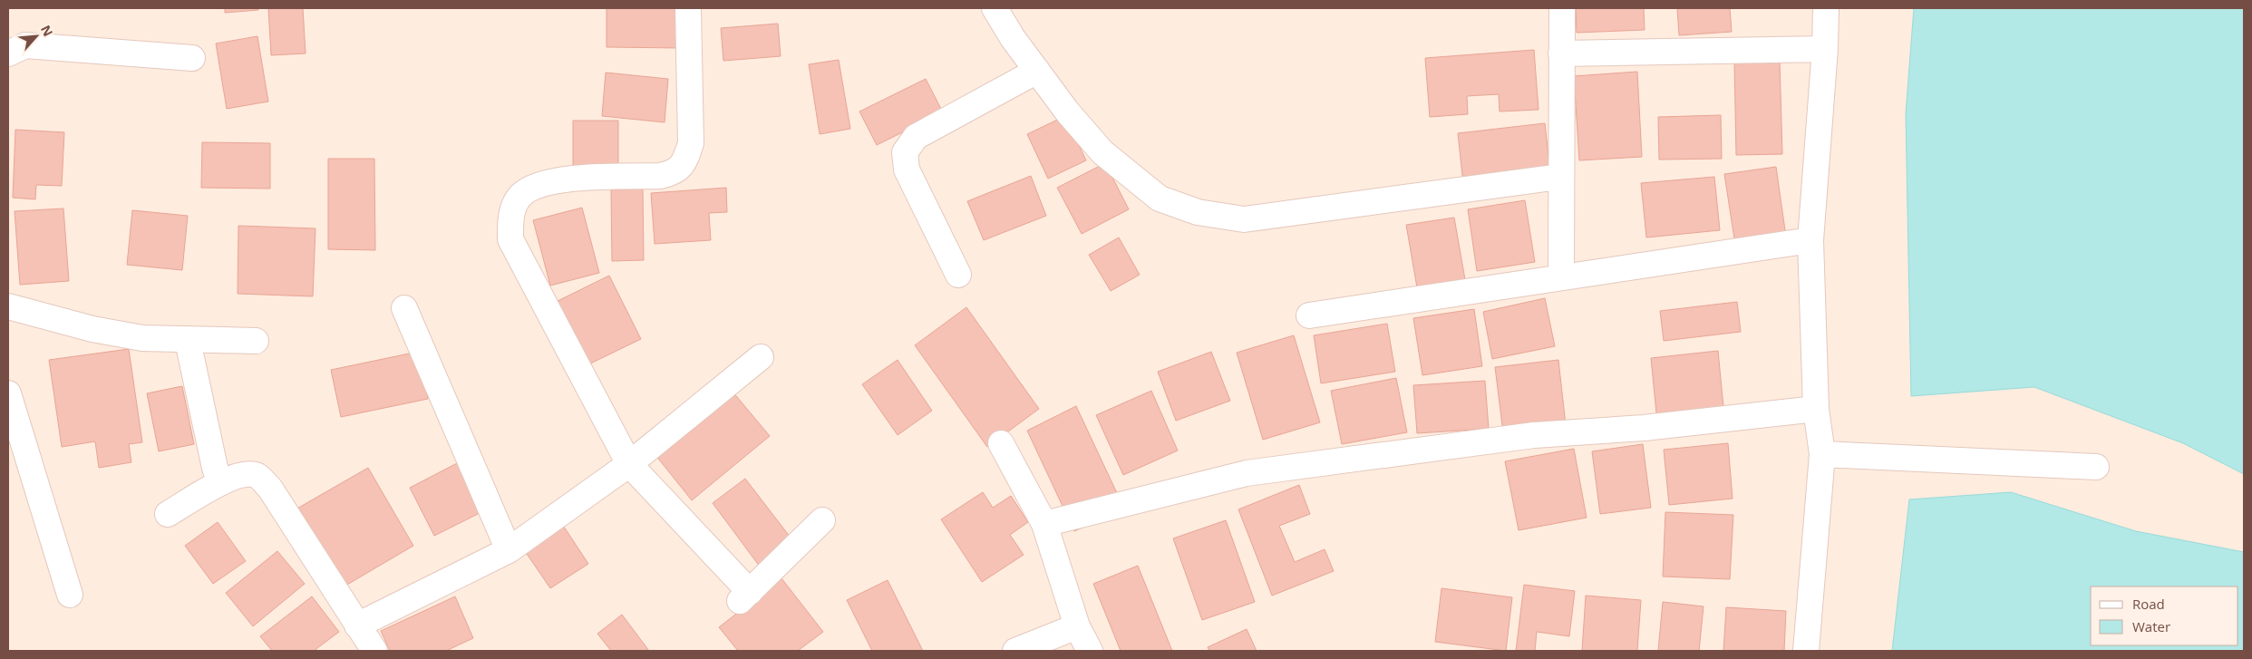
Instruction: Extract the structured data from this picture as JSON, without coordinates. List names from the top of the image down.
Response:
{
  "legend": ["Road", "Water"],
  "north": "top right"
}
